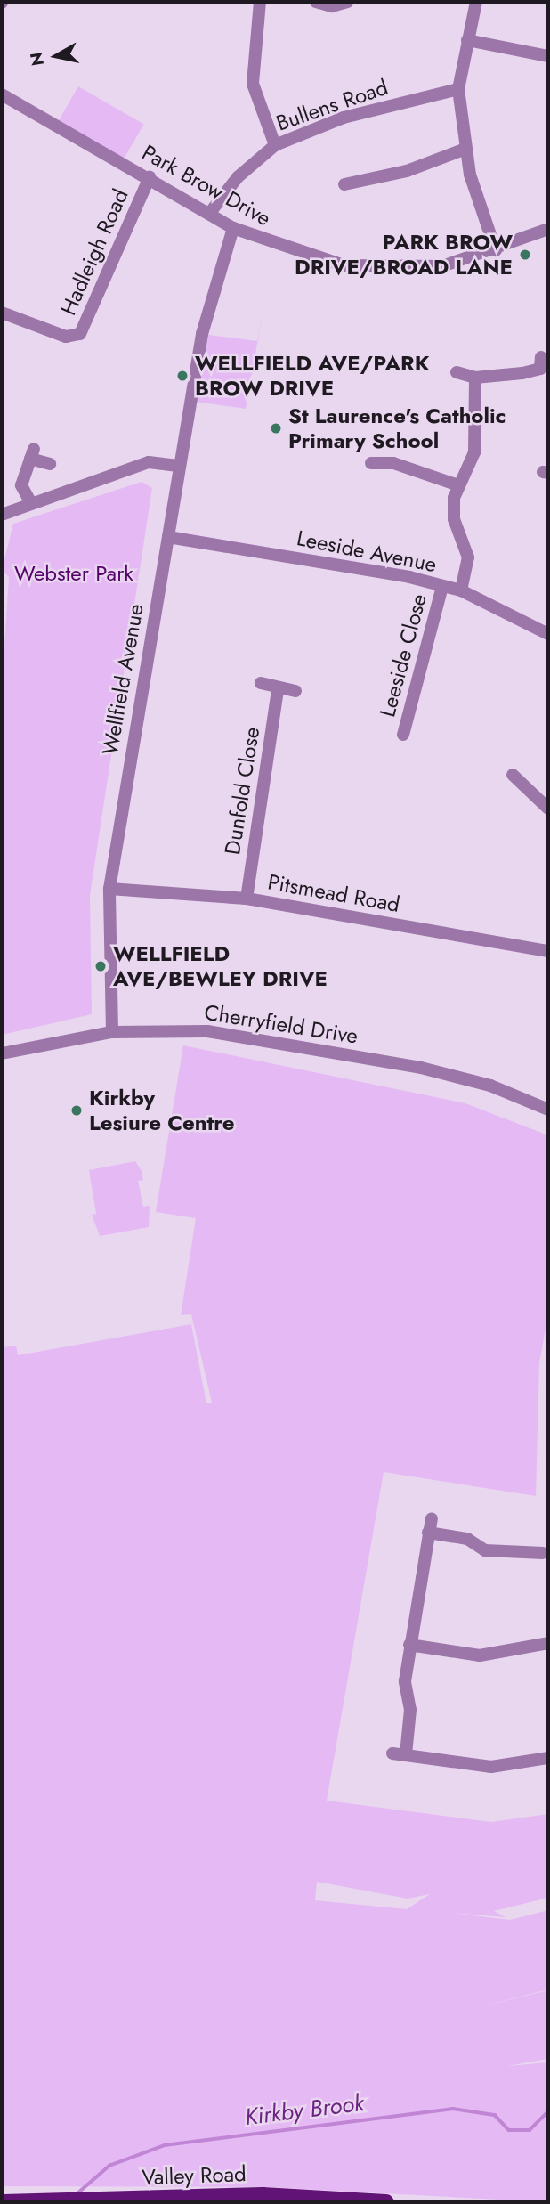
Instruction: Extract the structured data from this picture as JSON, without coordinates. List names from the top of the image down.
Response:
{
  "streets": {
    "main road": ["Valley Road"],
    "street": [
      "Bullens Road",
      "Park Brow Drive",
      "Hadleigh Road",
      "Leeside Avenue",
      "Leeside Close",
      "Wellfield Avenue",
      "Dunfold Close",
      "Pitsmead Road",
      "Cherryfield Drive"
    ]
  },
  "crossings": [
    ["Bullens Road", "Park Brow Drive"],
    ["Park Brow Drive", "Hadleigh Road"],
    ["Park Brow Drive", "Wellfield Avenue"],
    ["Leeside Avenue", "Leeside Close"],
    ["Leeside Avenue", "Wellfield Avenue"],
    ["Wellfield Avenue", "Pitsmead Road"],
    ["Wellfield Avenue", "Cherryfield Drive"],
    ["Dunfold Close", "Pitsmead Road"]
  ],
  "water": ["Kirkby Brook"],
  "parks": ["Webster Park"],
  "places": [
    "PARK BROW DRIVE/BROAD LANE",
    "WELLFIELD AVE/PARK BROW DRIVE",
    "St Laurence's Catholic Primary School",
    "WELLFIELD AVE/BEWLEY DRIVE",
    "Kirkby Lesiure Centre"
  ],
  "north": "left"
}
